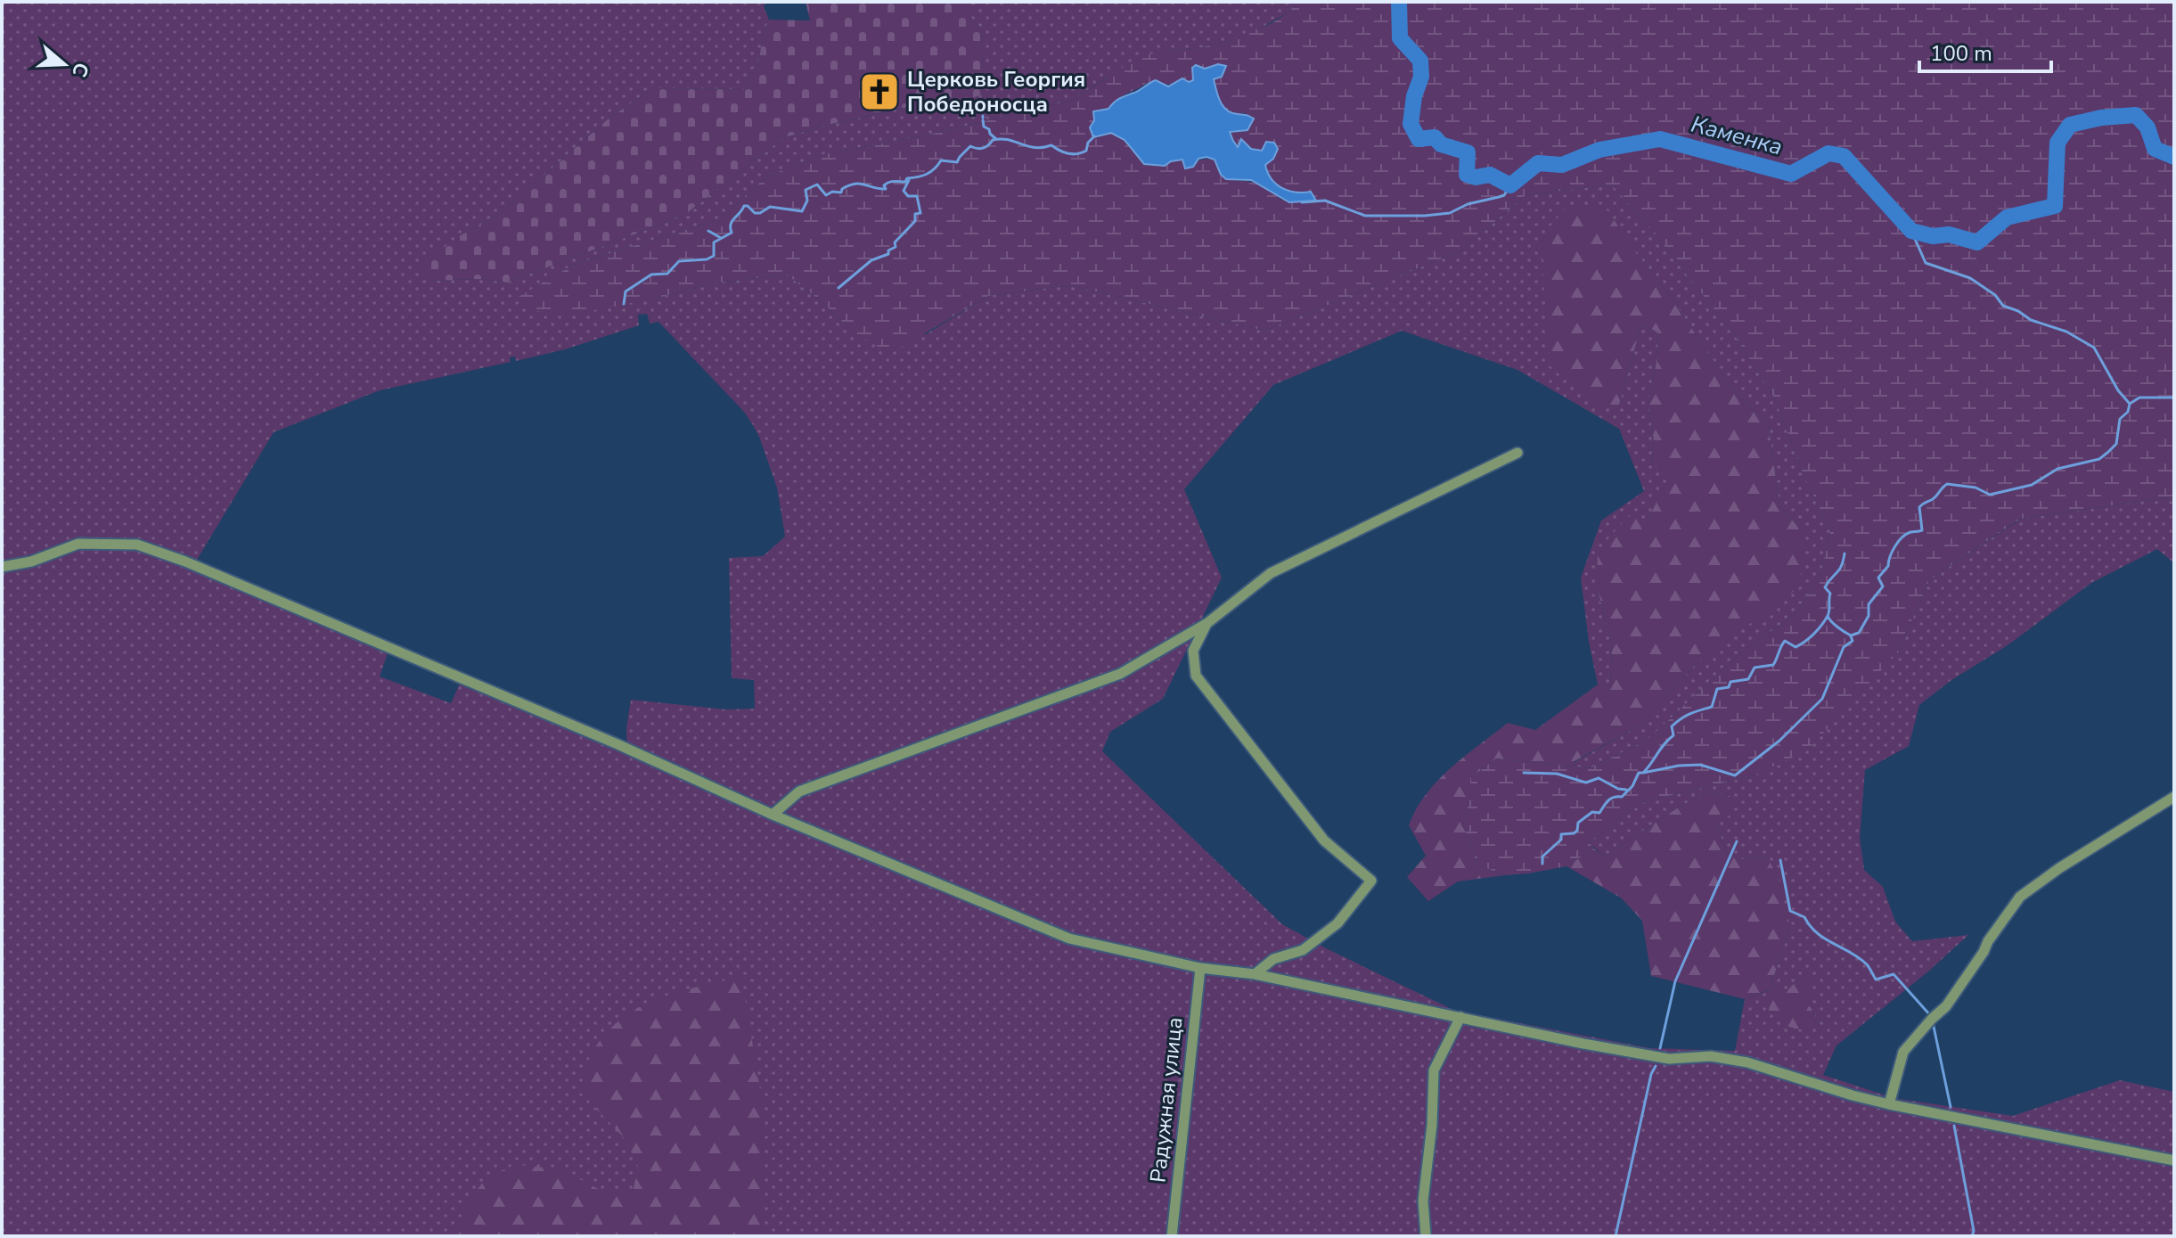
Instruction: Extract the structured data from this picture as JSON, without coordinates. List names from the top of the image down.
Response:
{
  "streets": {
    "street": ["Радужная улица"]
  },
  "water": ["Каменка"],
  "places": {
    "church": ["Церковь Георгия Победоносца"]
  },
  "scale_bar": "100 m",
  "north": "right"
}
